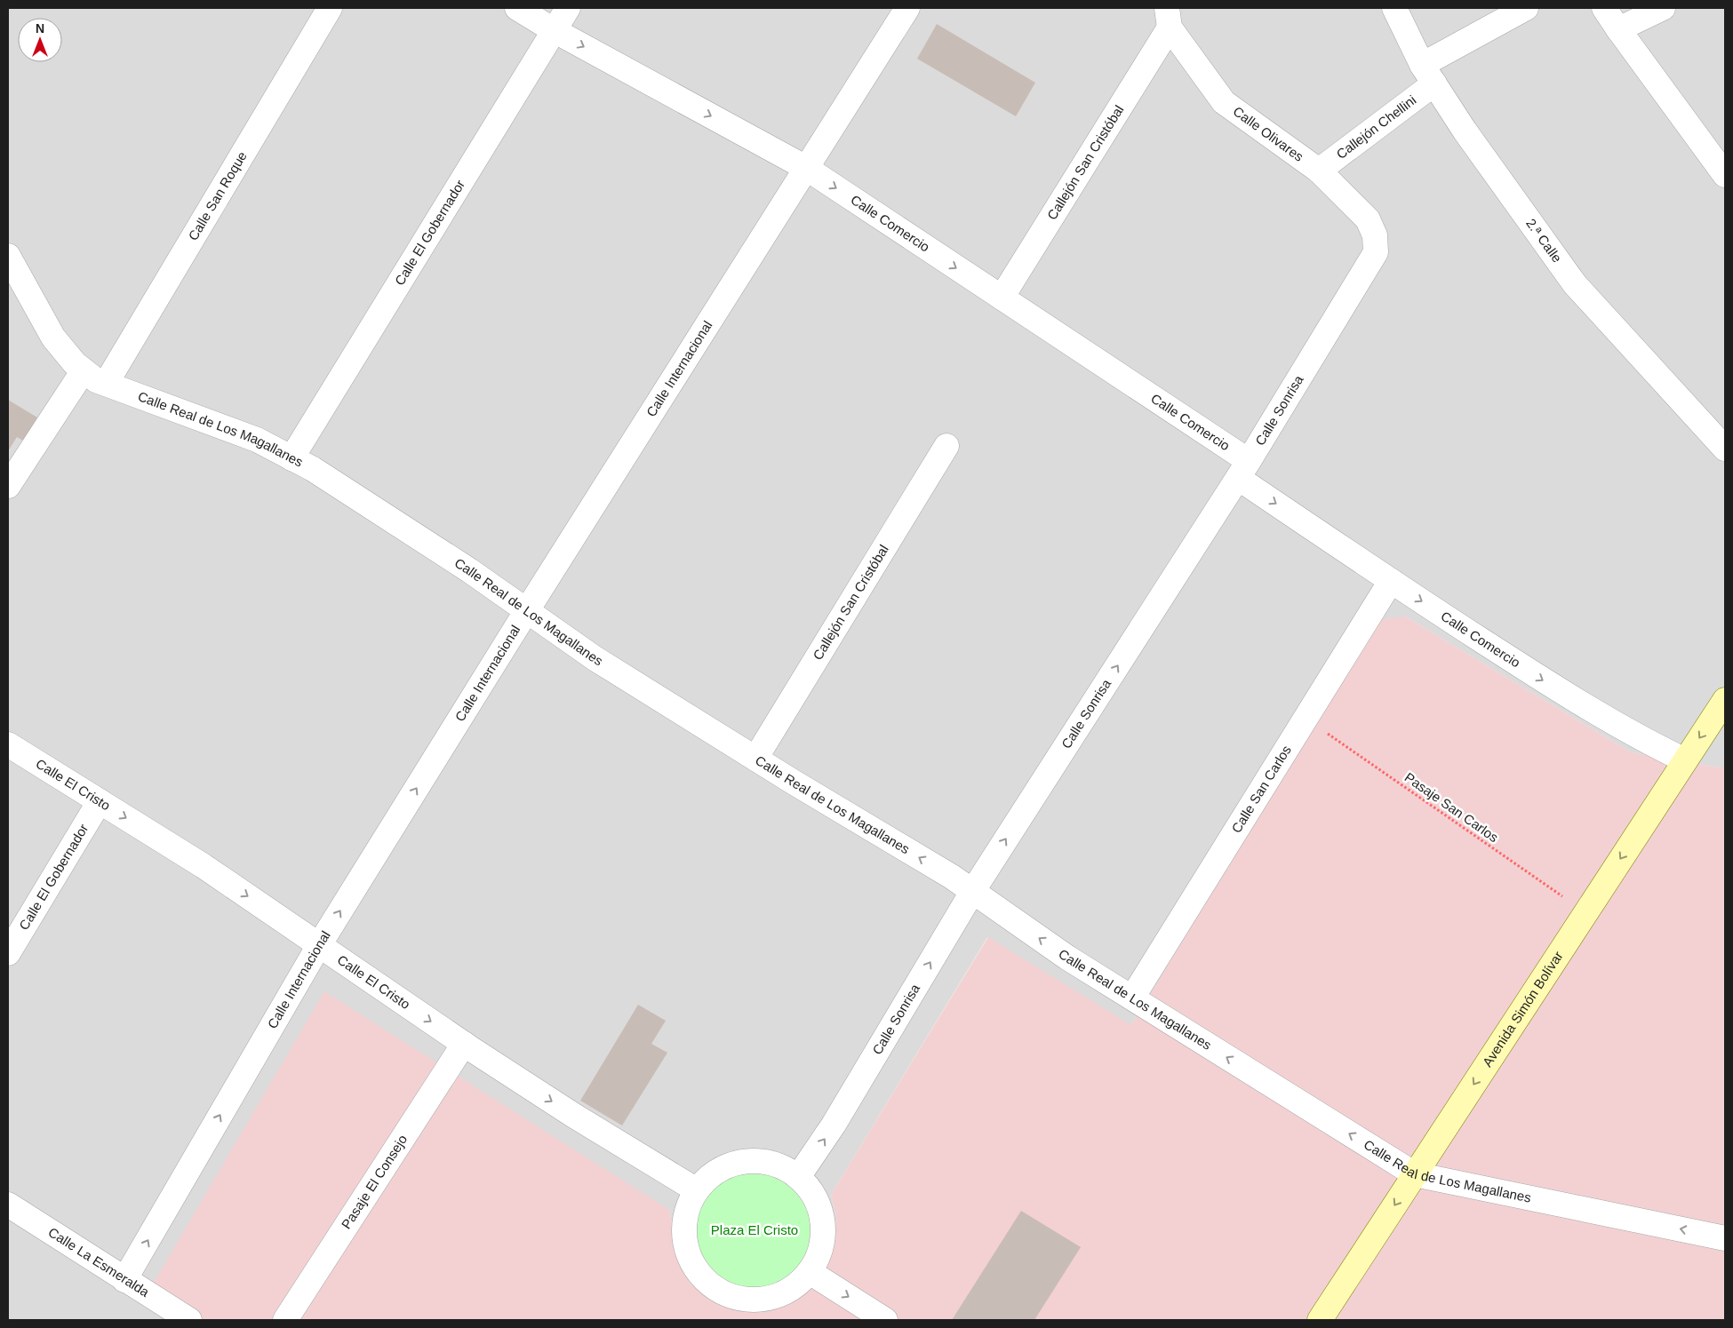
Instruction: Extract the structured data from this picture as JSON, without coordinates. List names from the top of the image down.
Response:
{
  "streets": {
    "main road": ["Avenida Simón Bolívar"],
    "street": [
      "Callejón Chellini",
      "Calle Olivares",
      "Callejón San Cristóbal",
      "Calle San Roque",
      "Calle Comercio",
      "Calle El Gobernador",
      "2.ª Calle",
      "Calle Internacional",
      "Calle Sonrisa",
      "Calle Real de Los Magallanes",
      "Calle El Cristo",
      "Calle San Carlos",
      "Pasaje El Consejo",
      "Calle La Esmeralda"
    ],
    "path": ["Pasaje San Carlos"]
  },
  "crossings": [
    ["Callejón Chellini", "Calle Olivares"],
    ["Callejón Chellini", "2.ª Calle"],
    ["Calle Olivares", "Callejón San Cristóbal"],
    ["Calle Olivares", "Calle Sonrisa"],
    ["Callejón San Cristóbal", "Calle Comercio"],
    ["Callejón San Cristóbal", "Calle Real de Los Magallanes"],
    ["Calle San Roque", "Calle Real de Los Magallanes"],
    ["Calle Comercio", "Calle El Gobernador"],
    ["Calle Comercio", "Calle Internacional"],
    ["Calle Comercio", "Calle Sonrisa"],
    ["Calle Comercio", "Calle San Carlos"],
    ["Calle Comercio", "Avenida Simón Bolívar"],
    ["Calle El Gobernador", "Calle Real de Los Magallanes"],
    ["Calle El Gobernador", "Calle El Cristo"],
    ["Calle Internacional", "Calle Real de Los Magallanes"],
    ["Calle Internacional", "Calle El Cristo"],
    ["Calle Internacional", "Calle La Esmeralda"],
    ["Calle Sonrisa", "Calle Real de Los Magallanes"],
    ["Calle Sonrisa", "Calle El Cristo"],
    ["Calle Real de Los Magallanes", "Calle San Carlos"],
    ["Calle Real de Los Magallanes", "Avenida Simón Bolívar"],
    ["Calle El Cristo", "Pasaje El Consejo"],
    ["Calle San Carlos", "Pasaje San Carlos"],
    ["Pasaje San Carlos", "Avenida Simón Bolívar"]
  ],
  "one_way": [
    "Calle Comercio",
    "Calle Internacional",
    "Calle Sonrisa",
    "Calle Real de Los Magallanes",
    "Calle El Cristo",
    "Avenida Simón Bolívar"
  ],
  "parks": ["Plaza El Cristo"],
  "north": "top"
}
